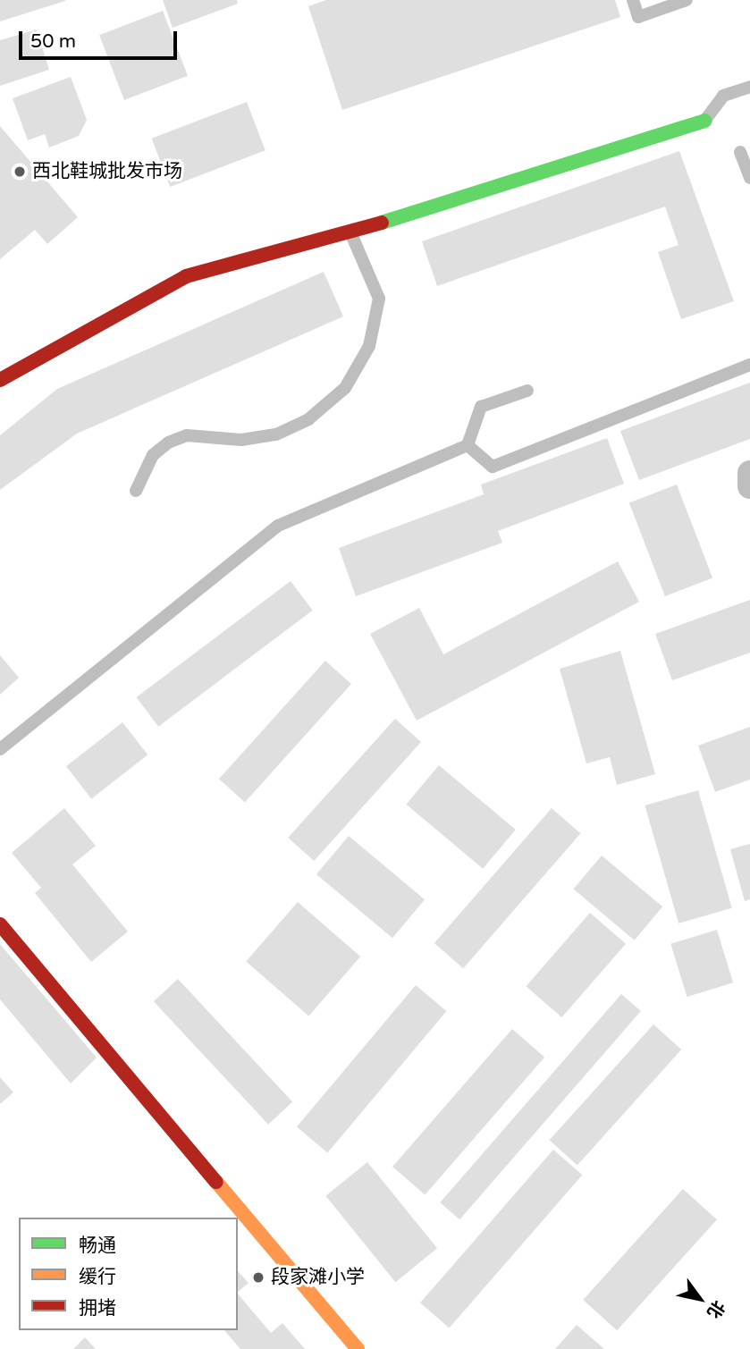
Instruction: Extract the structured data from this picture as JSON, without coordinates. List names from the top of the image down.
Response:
{
  "places": ["西北鞋城批发市场", "段家滩小学"],
  "legend": ["畅通", "缓行", "拥堵"],
  "scale_bar": "50 m",
  "north": "bottom right"
}
